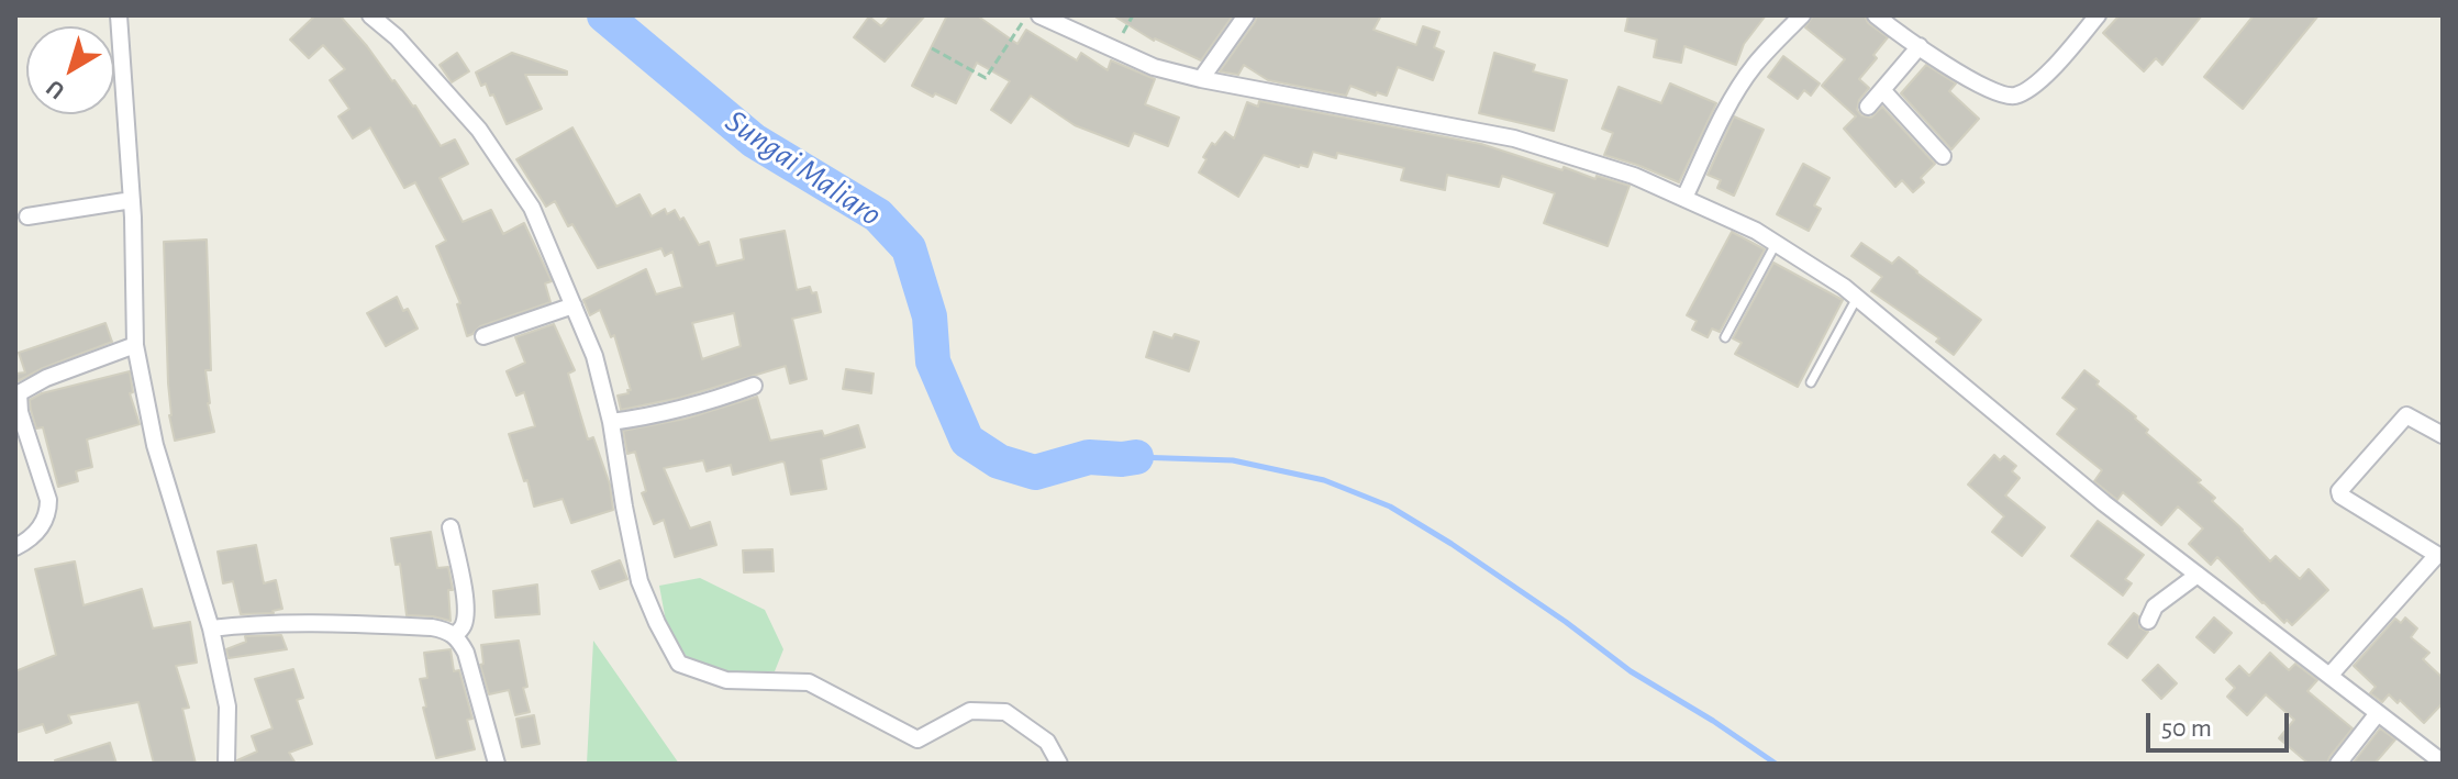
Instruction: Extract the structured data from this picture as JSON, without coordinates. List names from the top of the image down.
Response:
{
  "water": ["Sungai Maliaro"],
  "scale_bar": "50 m",
  "north": "bottom left"
}
